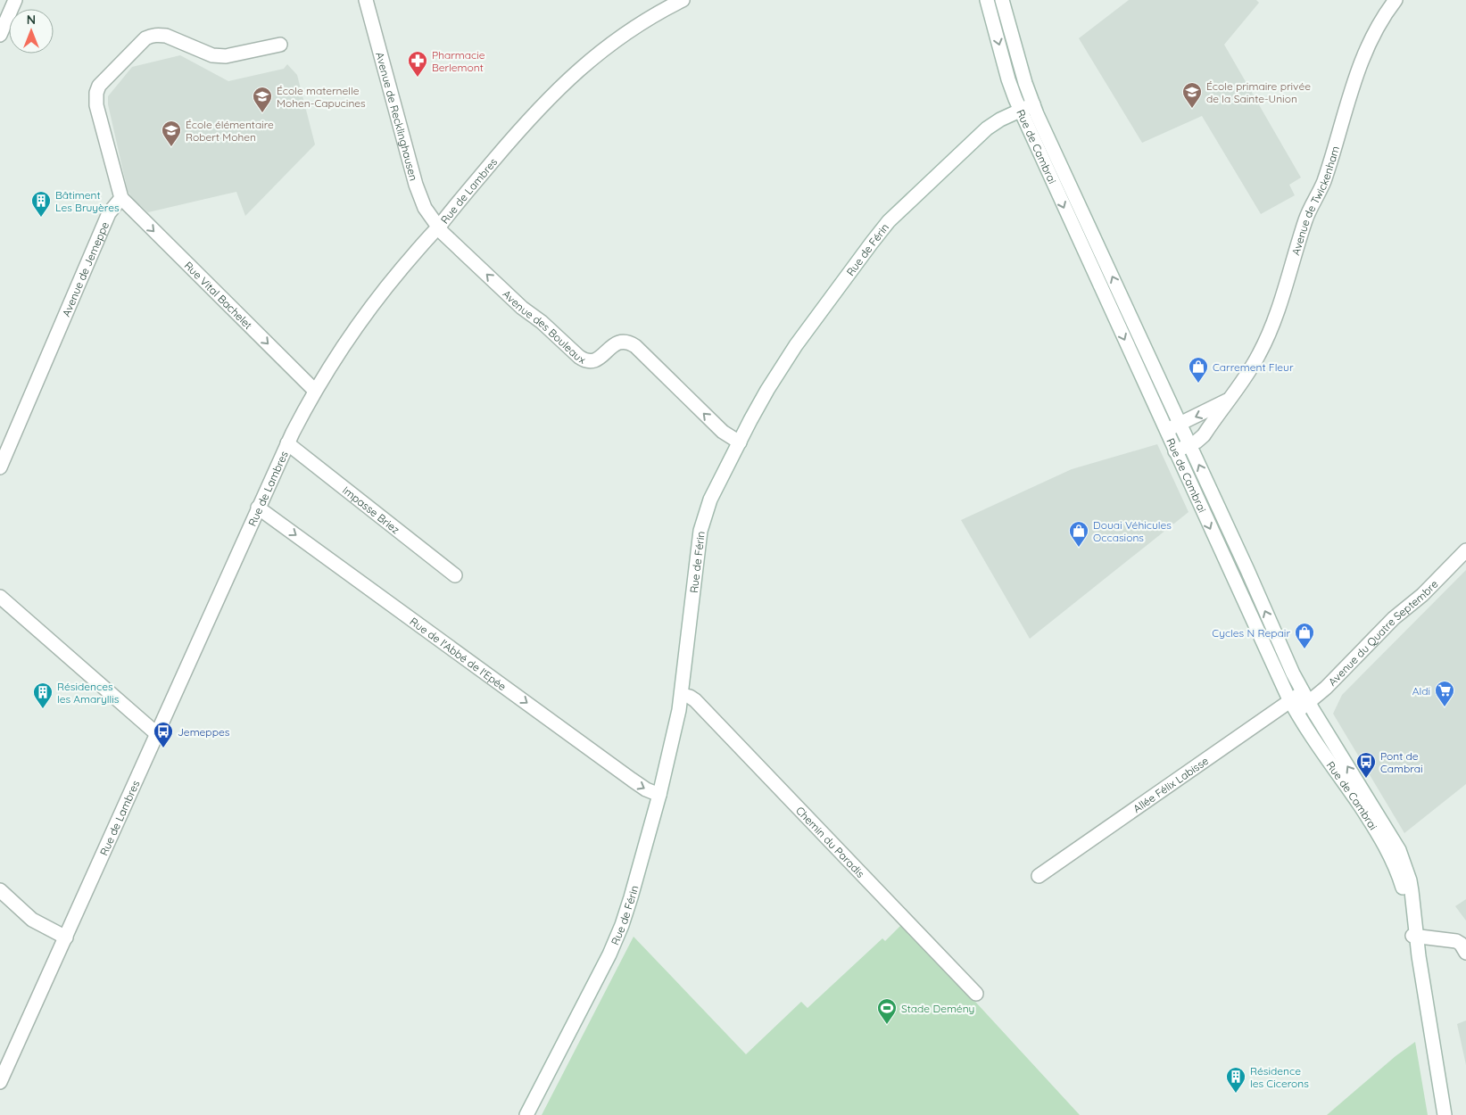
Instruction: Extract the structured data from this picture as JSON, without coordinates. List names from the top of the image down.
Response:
{
  "streets": {
    "street": [
      "Avenue de Recklinghausen",
      "Rue de Cambrai",
      "Rue de Lambres",
      "Avenue de Twickenham",
      "Rue de Férin",
      "Avenue de Jemeppe",
      "Rue Vital Bachelet",
      "Avenue des Bouleaux",
      "Impasse Briez",
      "Avenue du Quatre Septembre",
      "Rue de l'Abbé de l'Epée",
      "Allée Félix Labisse",
      "Chemin du Paradis"
    ]
  },
  "crossings": [
    ["Avenue de Recklinghausen", "Rue de Lambres"],
    ["Avenue de Recklinghausen", "Avenue des Bouleaux"],
    ["Rue de Cambrai", "Avenue de Twickenham"],
    ["Rue de Cambrai", "Rue de Férin"],
    ["Rue de Cambrai", "Avenue du Quatre Septembre"],
    ["Rue de Cambrai", "Allée Félix Labisse"],
    ["Rue de Lambres", "Rue Vital Bachelet"],
    ["Rue de Lambres", "Avenue des Bouleaux"],
    ["Rue de Lambres", "Impasse Briez"],
    ["Rue de Lambres", "Rue de l'Abbé de l'Epée"],
    ["Rue de Férin", "Avenue des Bouleaux"],
    ["Rue de Férin", "Rue de l'Abbé de l'Epée"],
    ["Rue de Férin", "Chemin du Paradis"],
    ["Avenue de Jemeppe", "Rue Vital Bachelet"],
    ["Avenue du Quatre Septembre", "Allée Félix Labisse"]
  ],
  "one_way": ["Rue Vital Bachelet", "Avenue des Bouleaux", "Rue de l'Abbé de l'Epée"],
  "places": {
    "pharmacy": ["Pharmacie Berlemont"],
    "school or university": ["École primaire privée de la Sainte-Union", "École maternelle Mohen-Capucines", "École élémentaire Robert Mohen"],
    "building": ["Bâtiment Les Bruyères", "Résidences les Amaryllis", "Résidence les Cicerons"],
    "shop": ["Carrement Fleur", "Douai Véhicules Occasions", "Cycles N Repair"],
    "supermarket": ["Aldi"],
    "bus stop": ["Jemeppes", "Pont de Cambrai"],
    "sports": ["Stade Demény"]
  },
  "north": "top"
}
